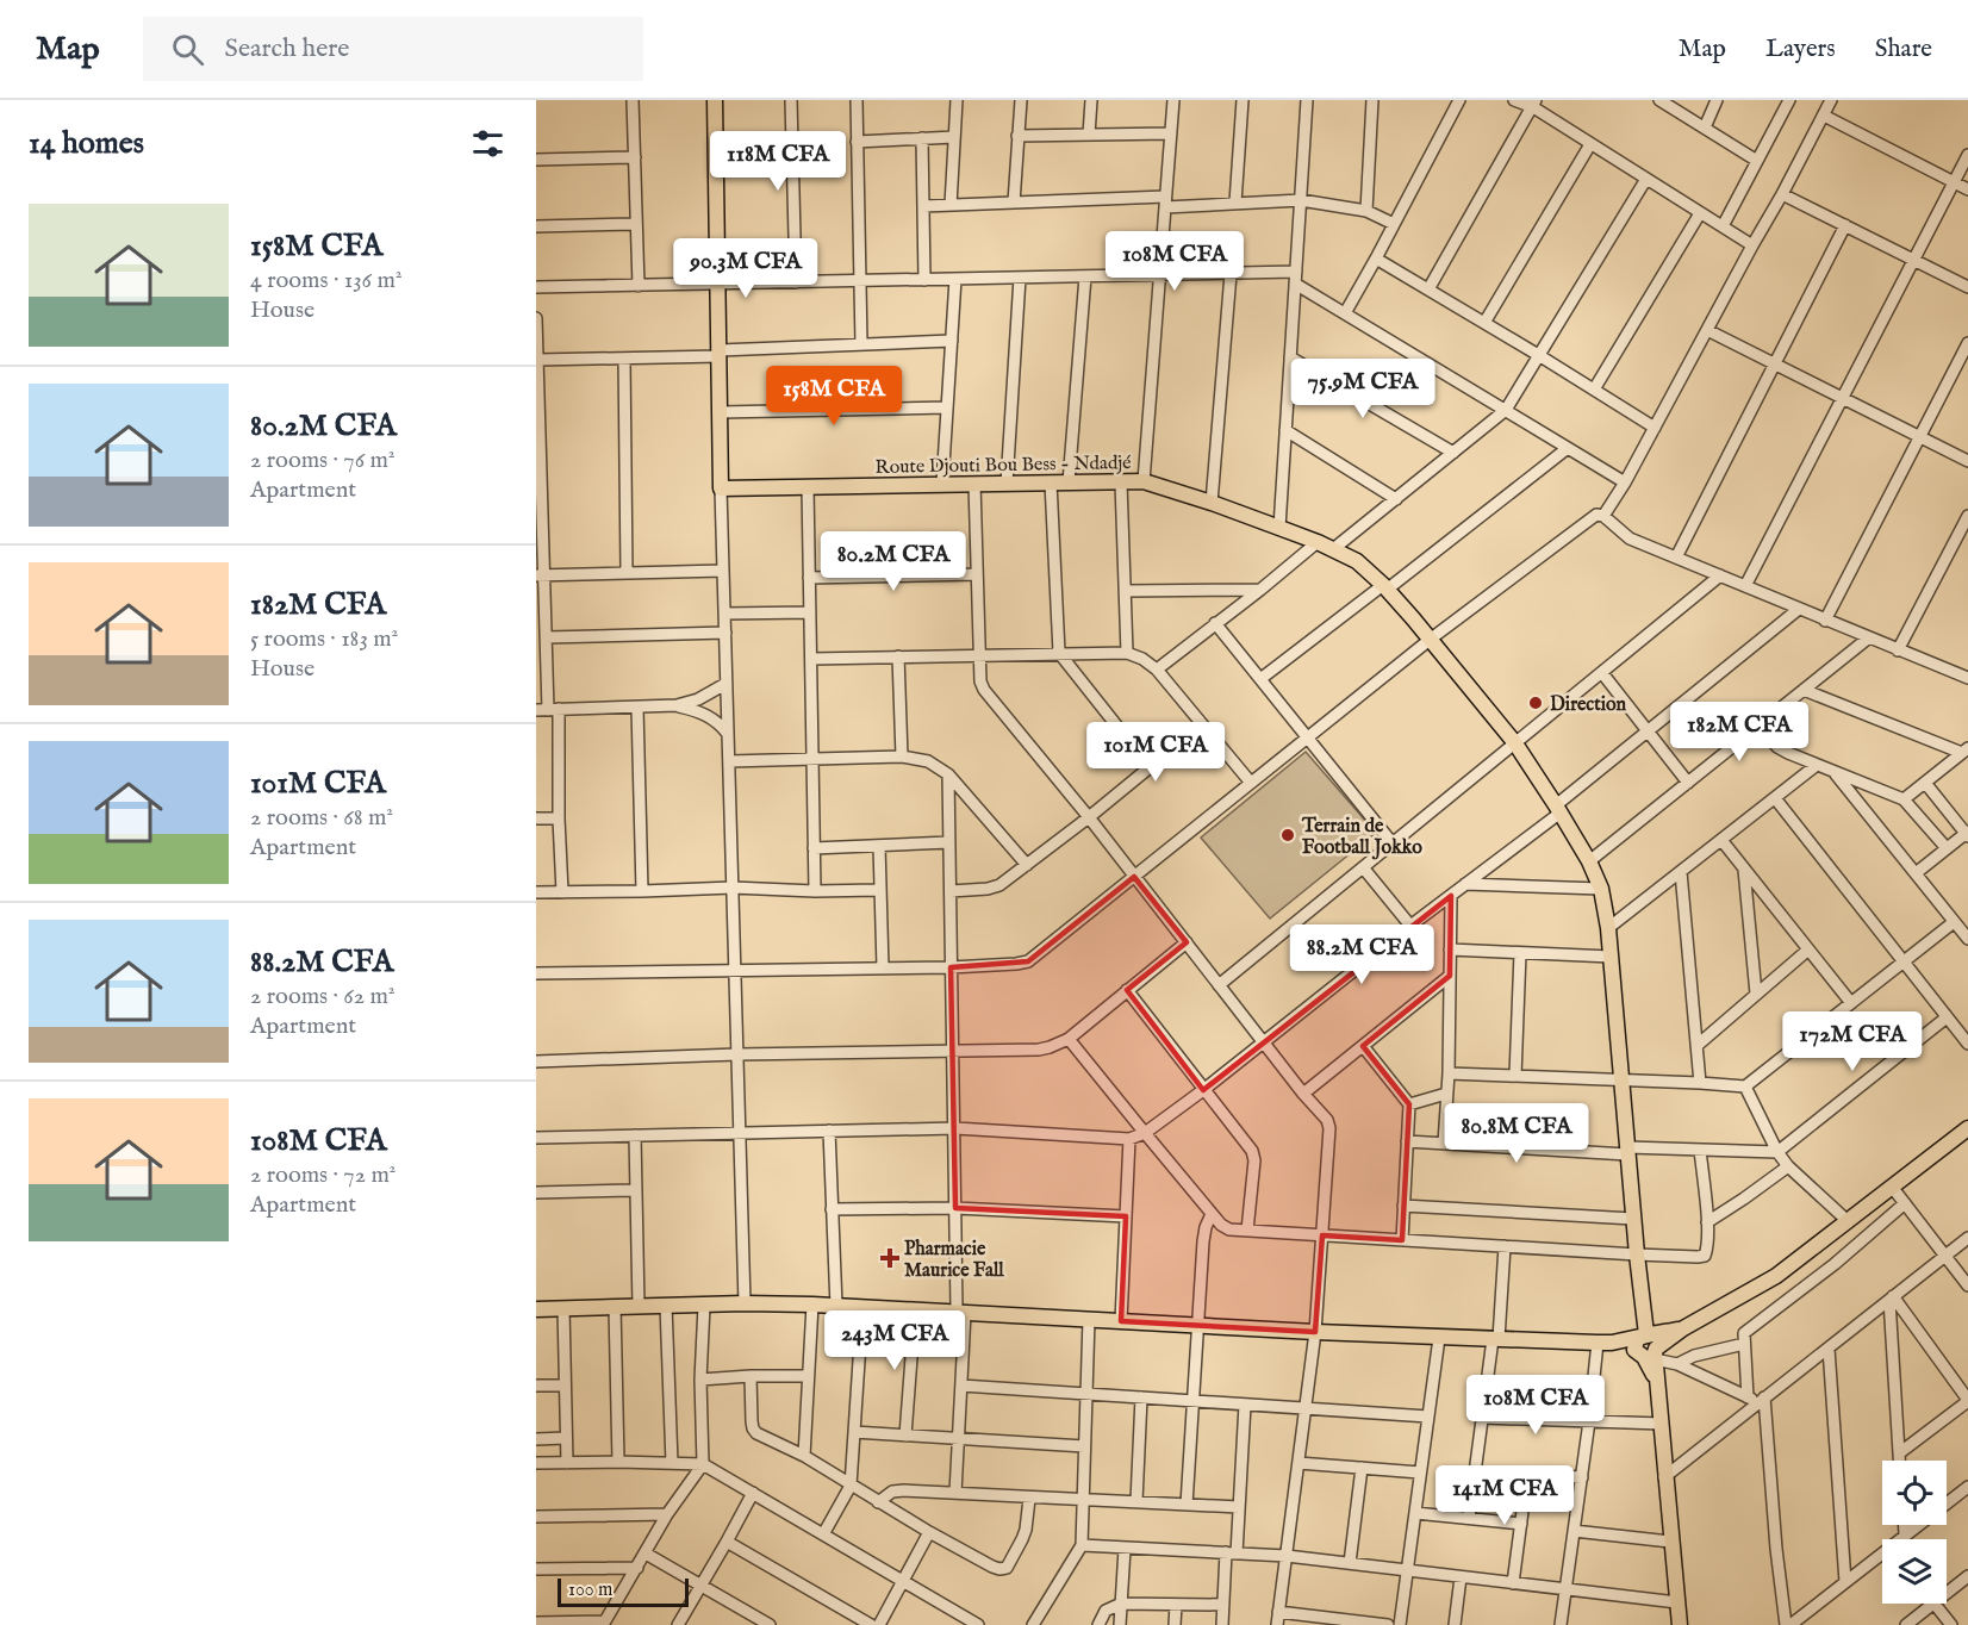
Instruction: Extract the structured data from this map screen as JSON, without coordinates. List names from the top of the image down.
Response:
{
  "streets": {
    "main road": ["Route Djouti Bou Bess - Ndadjé"]
  },
  "places": {
    "other": ["Direction", "Terrain de Football Jokko"],
    "health": ["Pharmacie Maurice Fall"]
  },
  "scale_bar": "100 m",
  "page": {
    "header": "Map",
    "search": "Search here",
    "nav": ["Map", "Layers", "Share"],
    "heading": "14 homes",
    "price": [
      "118M CFA",
      "108M CFA",
      "90.3M CFA",
      "75.9M CFA",
      "158M CFA",
      "80.2M CFA",
      "182M CFA",
      "101M CFA",
      "88.2M CFA",
      "172M CFA",
      "80.8M CFA",
      "243M CFA",
      "108M CFA",
      "141M CFA"
    ],
    "list": [
      {
        "name": "158M CFA",
        "note": "4 rooms · 136 m² · House"
      },
      {
        "name": "80.2M CFA",
        "note": "2 rooms · 76 m² · Apartment"
      },
      {
        "name": "182M CFA",
        "note": "5 rooms · 183 m² · House"
      },
      {
        "name": "101M CFA",
        "note": "2 rooms · 68 m² · Apartment"
      },
      {
        "name": "88.2M CFA",
        "note": "2 rooms · 62 m² · Apartment"
      },
      {
        "name": "108M CFA",
        "note": "2 rooms · 72 m² · Apartment"
      }
    ],
    "scale": "100 m"
  }
}
